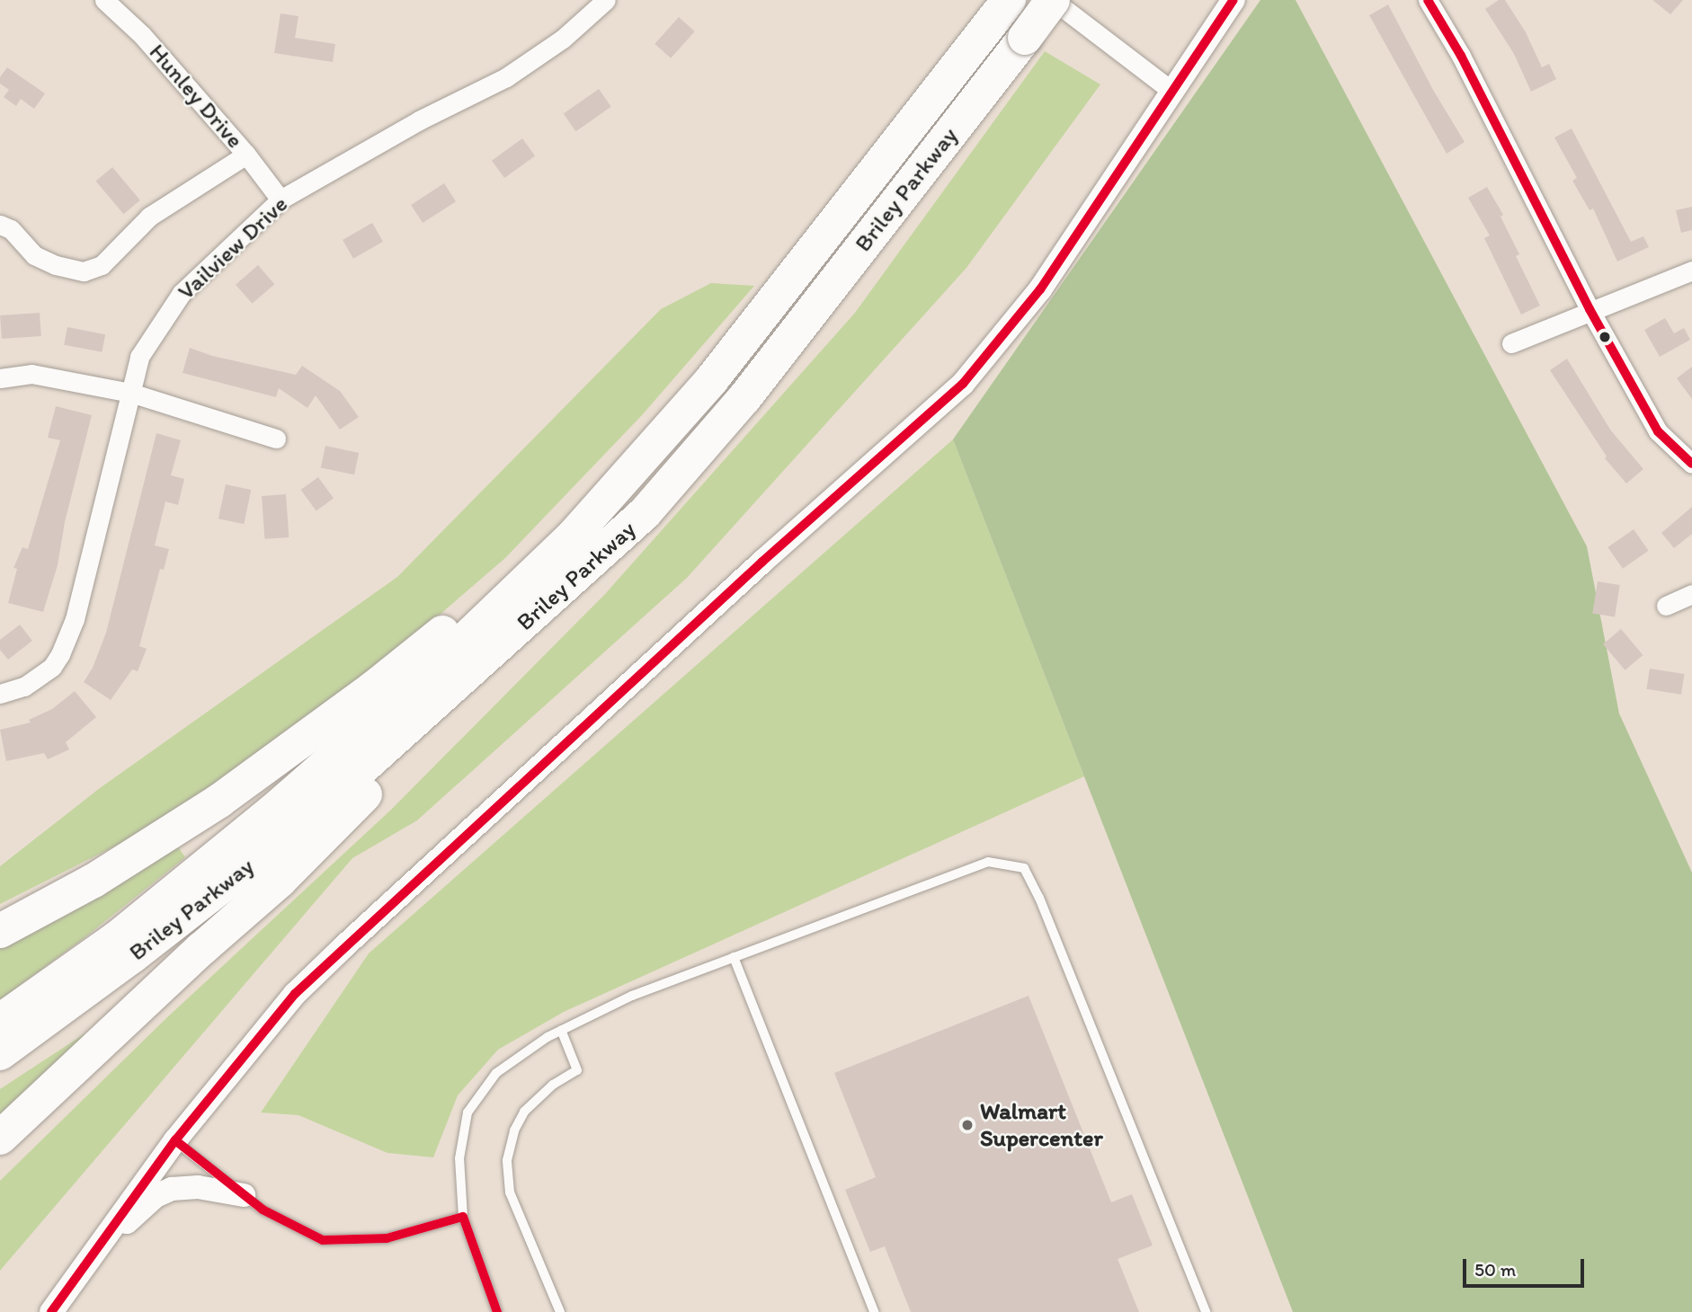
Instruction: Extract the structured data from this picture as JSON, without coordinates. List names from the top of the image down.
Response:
{
  "streets": {
    "highway": ["Briley Parkway"],
    "street": ["Hunley Drive", "Vailview Drive"]
  },
  "crossings": [
    ["Hunley Drive", "Vailview Drive"]
  ],
  "places": ["Walmart Supercenter"],
  "scale_bar": "50 m"
}
